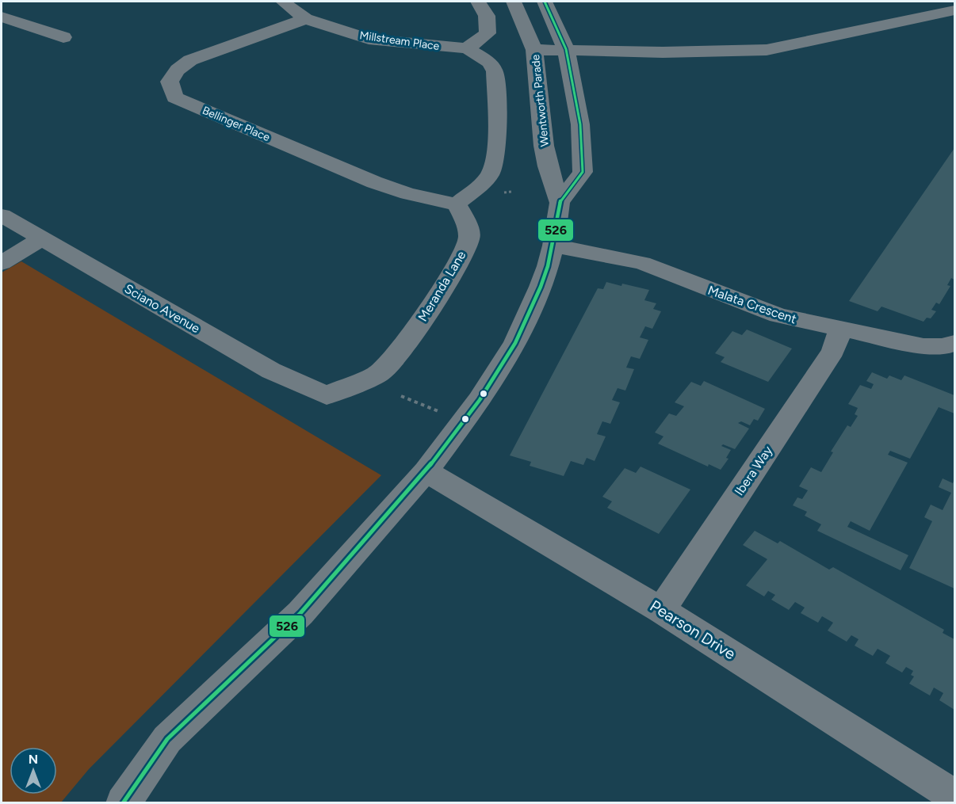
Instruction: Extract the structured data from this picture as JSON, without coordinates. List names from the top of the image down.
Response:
{
  "streets": {
    "street": [
      "Millstream Place",
      "Wentworth Parade",
      "Bellinger Place",
      "Meranda Lane",
      "Malata Crescent",
      "Sciano Avenue",
      "Ibera Way",
      "Pearson Drive"
    ]
  },
  "crossings": [
    ["Millstream Place", "Bellinger Place"],
    ["Wentworth Parade", "Malata Crescent"],
    ["Wentworth Parade", "Pearson Drive"],
    ["Bellinger Place", "Meranda Lane"],
    ["Meranda Lane", "Sciano Avenue"],
    ["Malata Crescent", "Ibera Way"],
    ["Ibera Way", "Pearson Drive"]
  ],
  "lines": ["transit line 526"],
  "north": "top"
}
